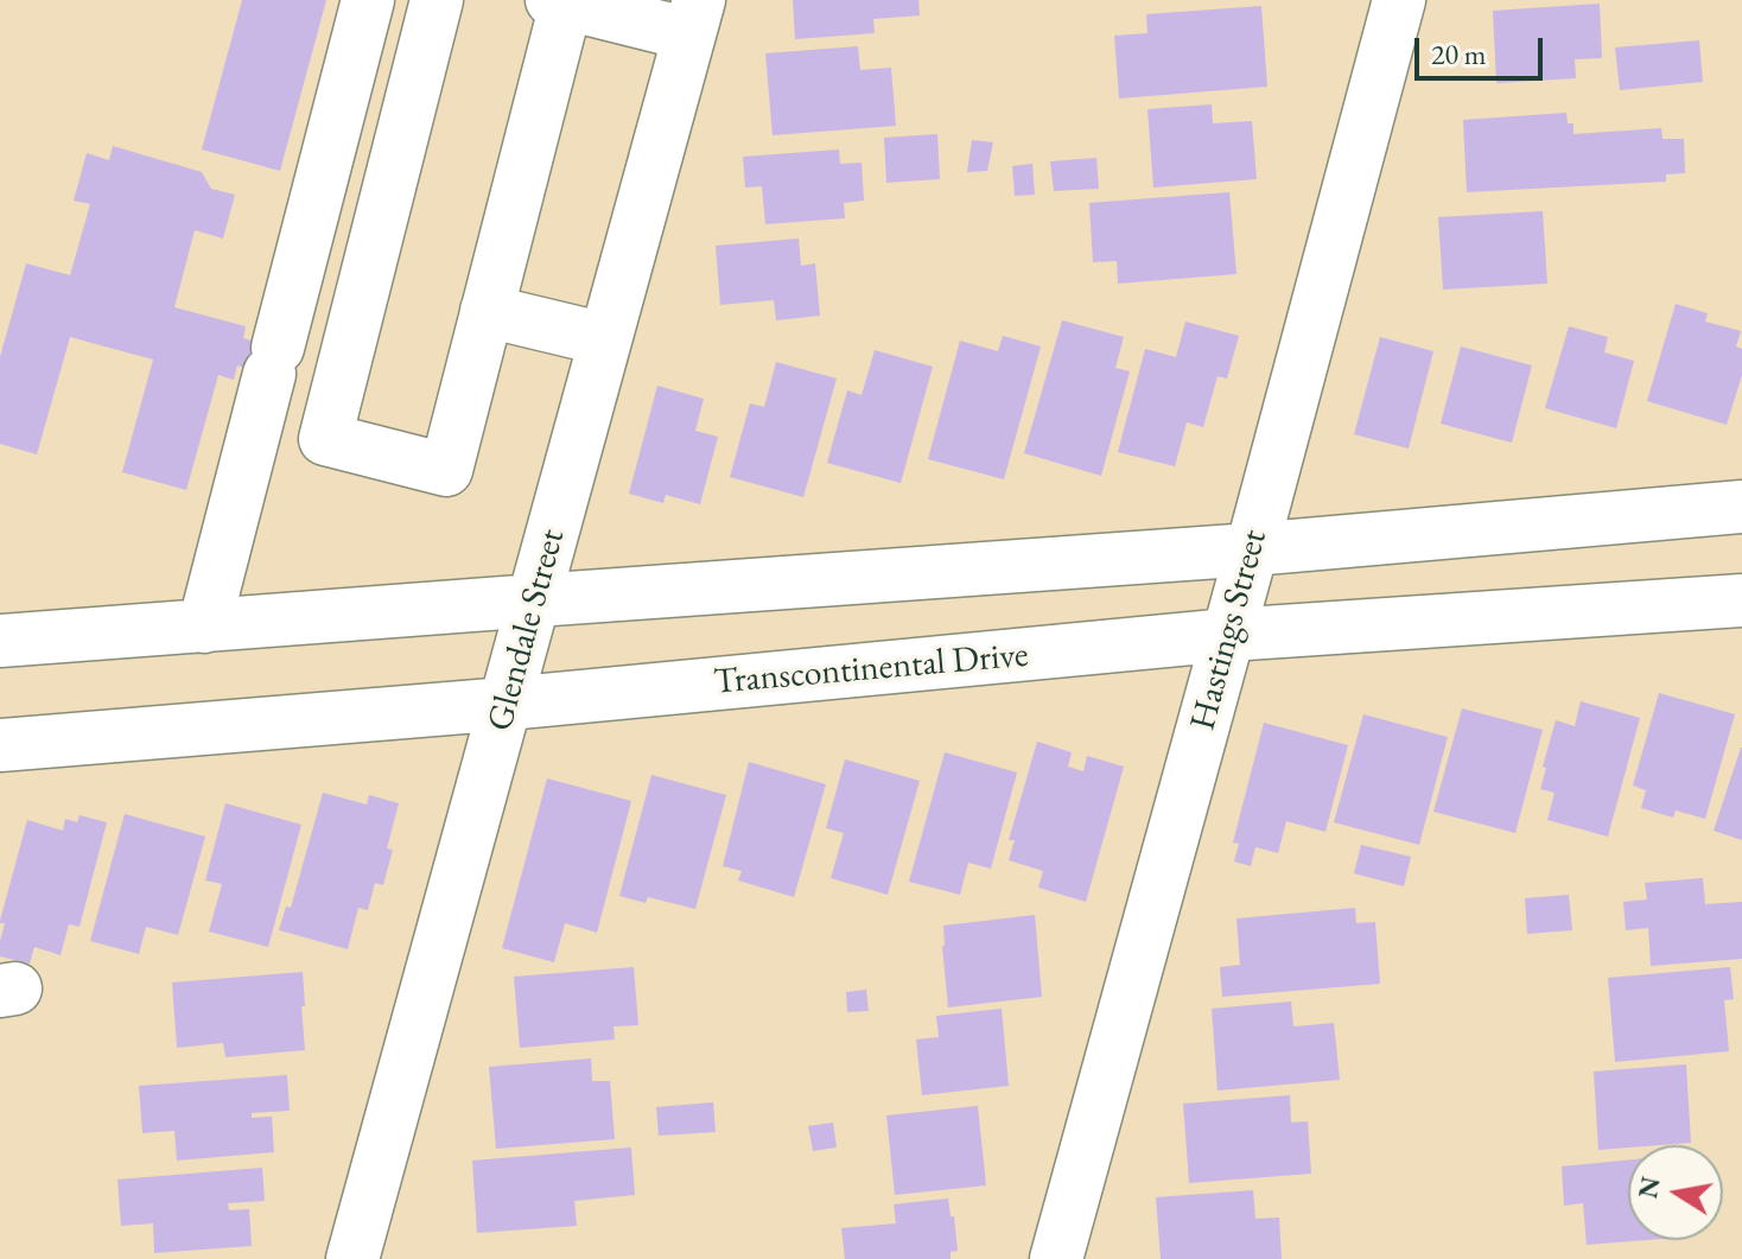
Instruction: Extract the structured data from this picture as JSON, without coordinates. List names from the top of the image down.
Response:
{
  "streets": {
    "street": ["Glendale Street", "Hastings Street", "Transcontinental Drive"]
  },
  "crossings": [
    ["Glendale Street", "Transcontinental Drive"],
    ["Hastings Street", "Transcontinental Drive"]
  ],
  "scale_bar": "20 m",
  "north": "left"
}
